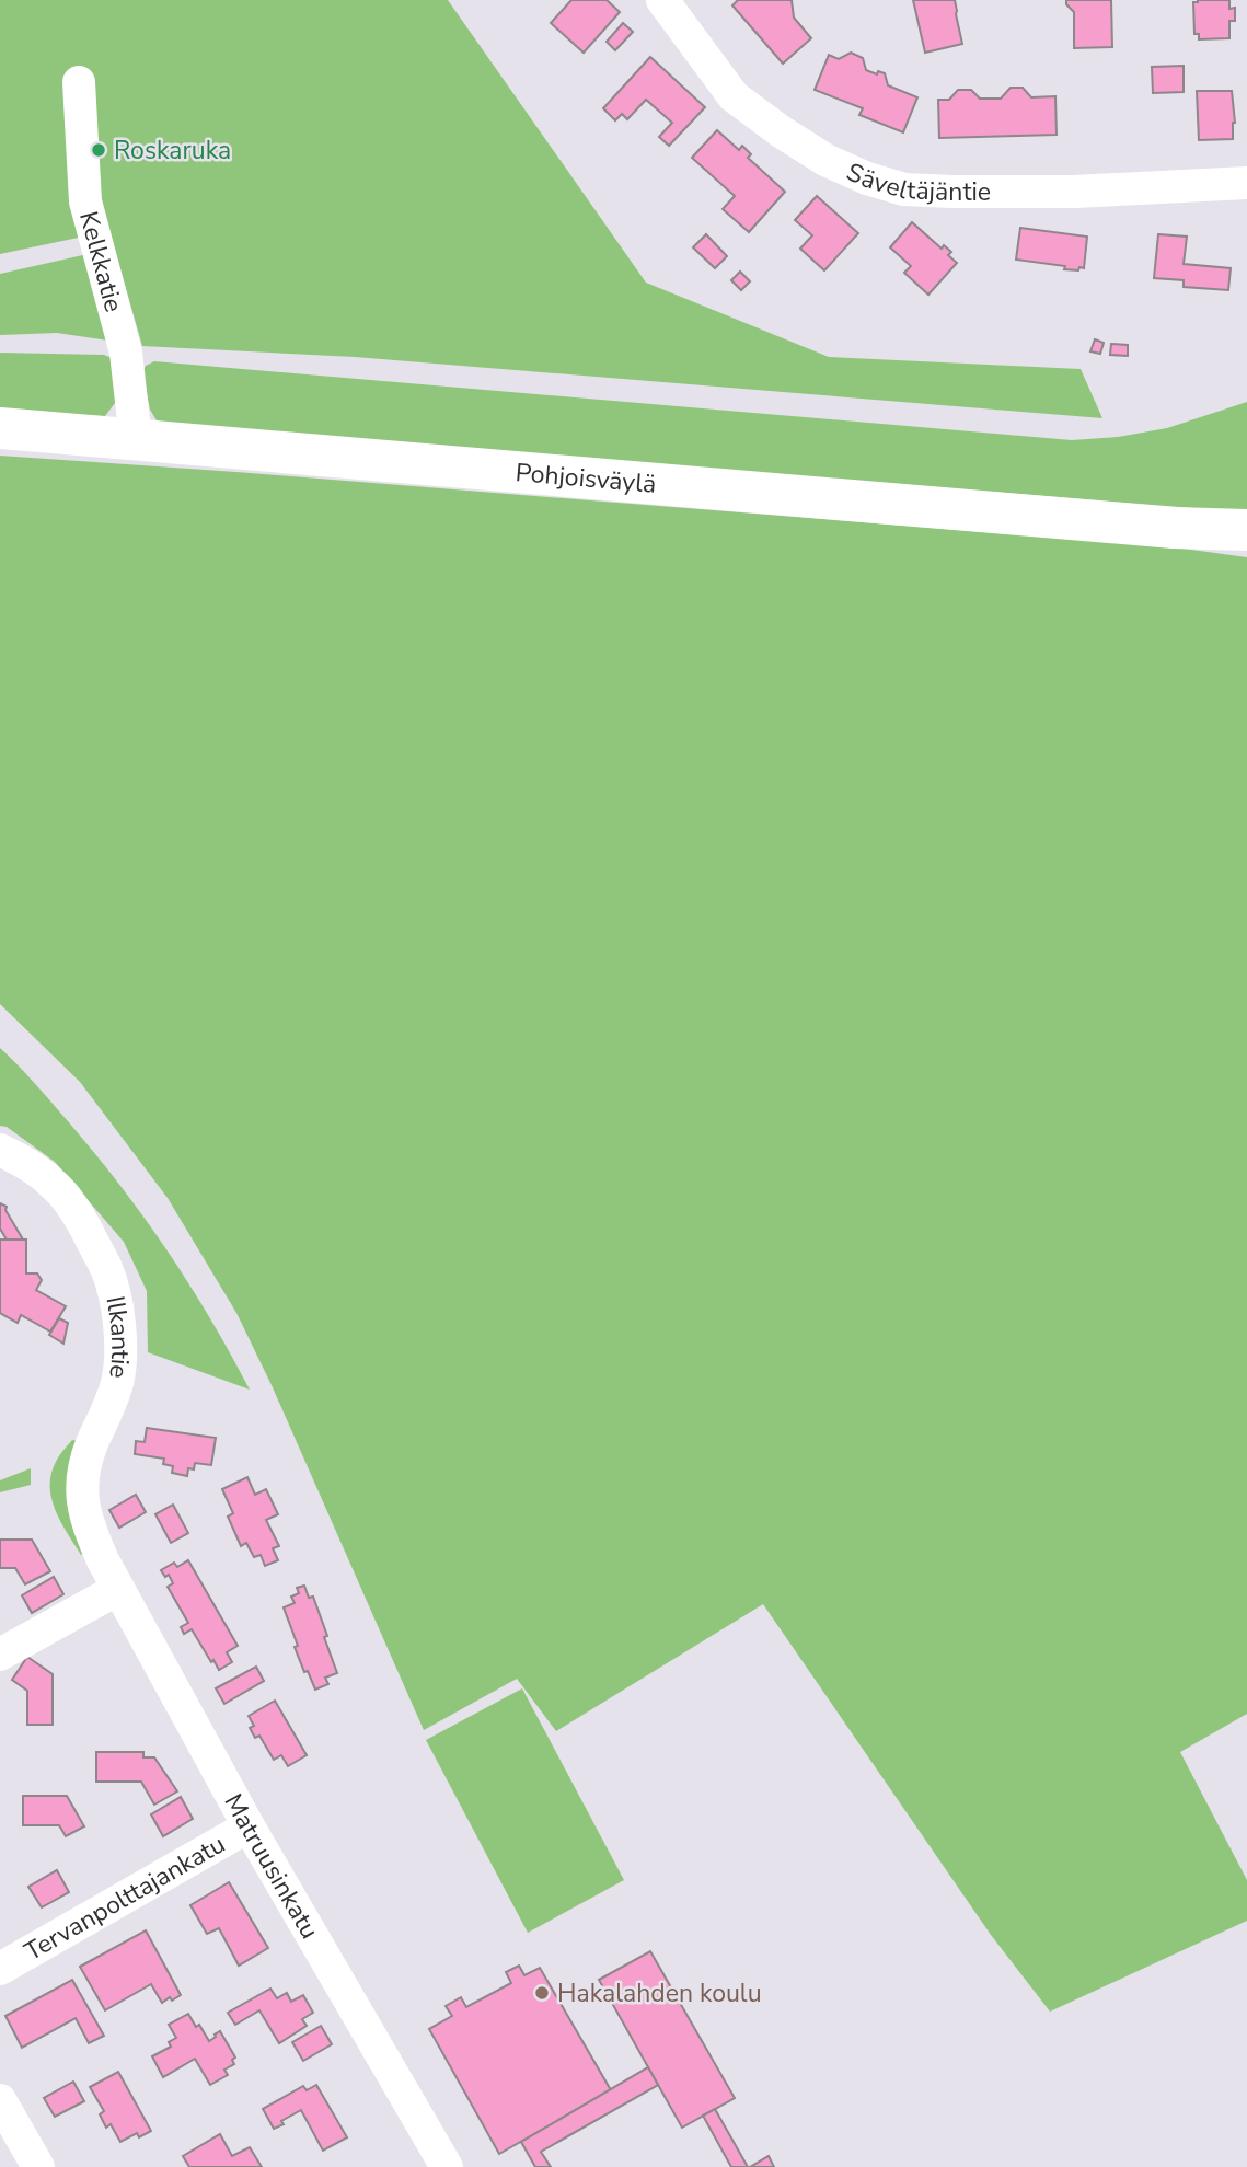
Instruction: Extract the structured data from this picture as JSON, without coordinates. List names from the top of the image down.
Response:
{
  "streets": {
    "main road": ["Pohjoisväylä"],
    "street": [
      "Säveltäjäntie",
      "Kelkkatie",
      "Ilkantie",
      "Matruusinkatu",
      "Tervanpolttajankatu"
    ]
  },
  "crossings": [
    ["Kelkkatie", "Pohjoisväylä"],
    ["Ilkantie", "Matruusinkatu"],
    ["Matruusinkatu", "Tervanpolttajankatu"]
  ],
  "places": ["Roskaruka", "Hakalahden koulu"]
}
